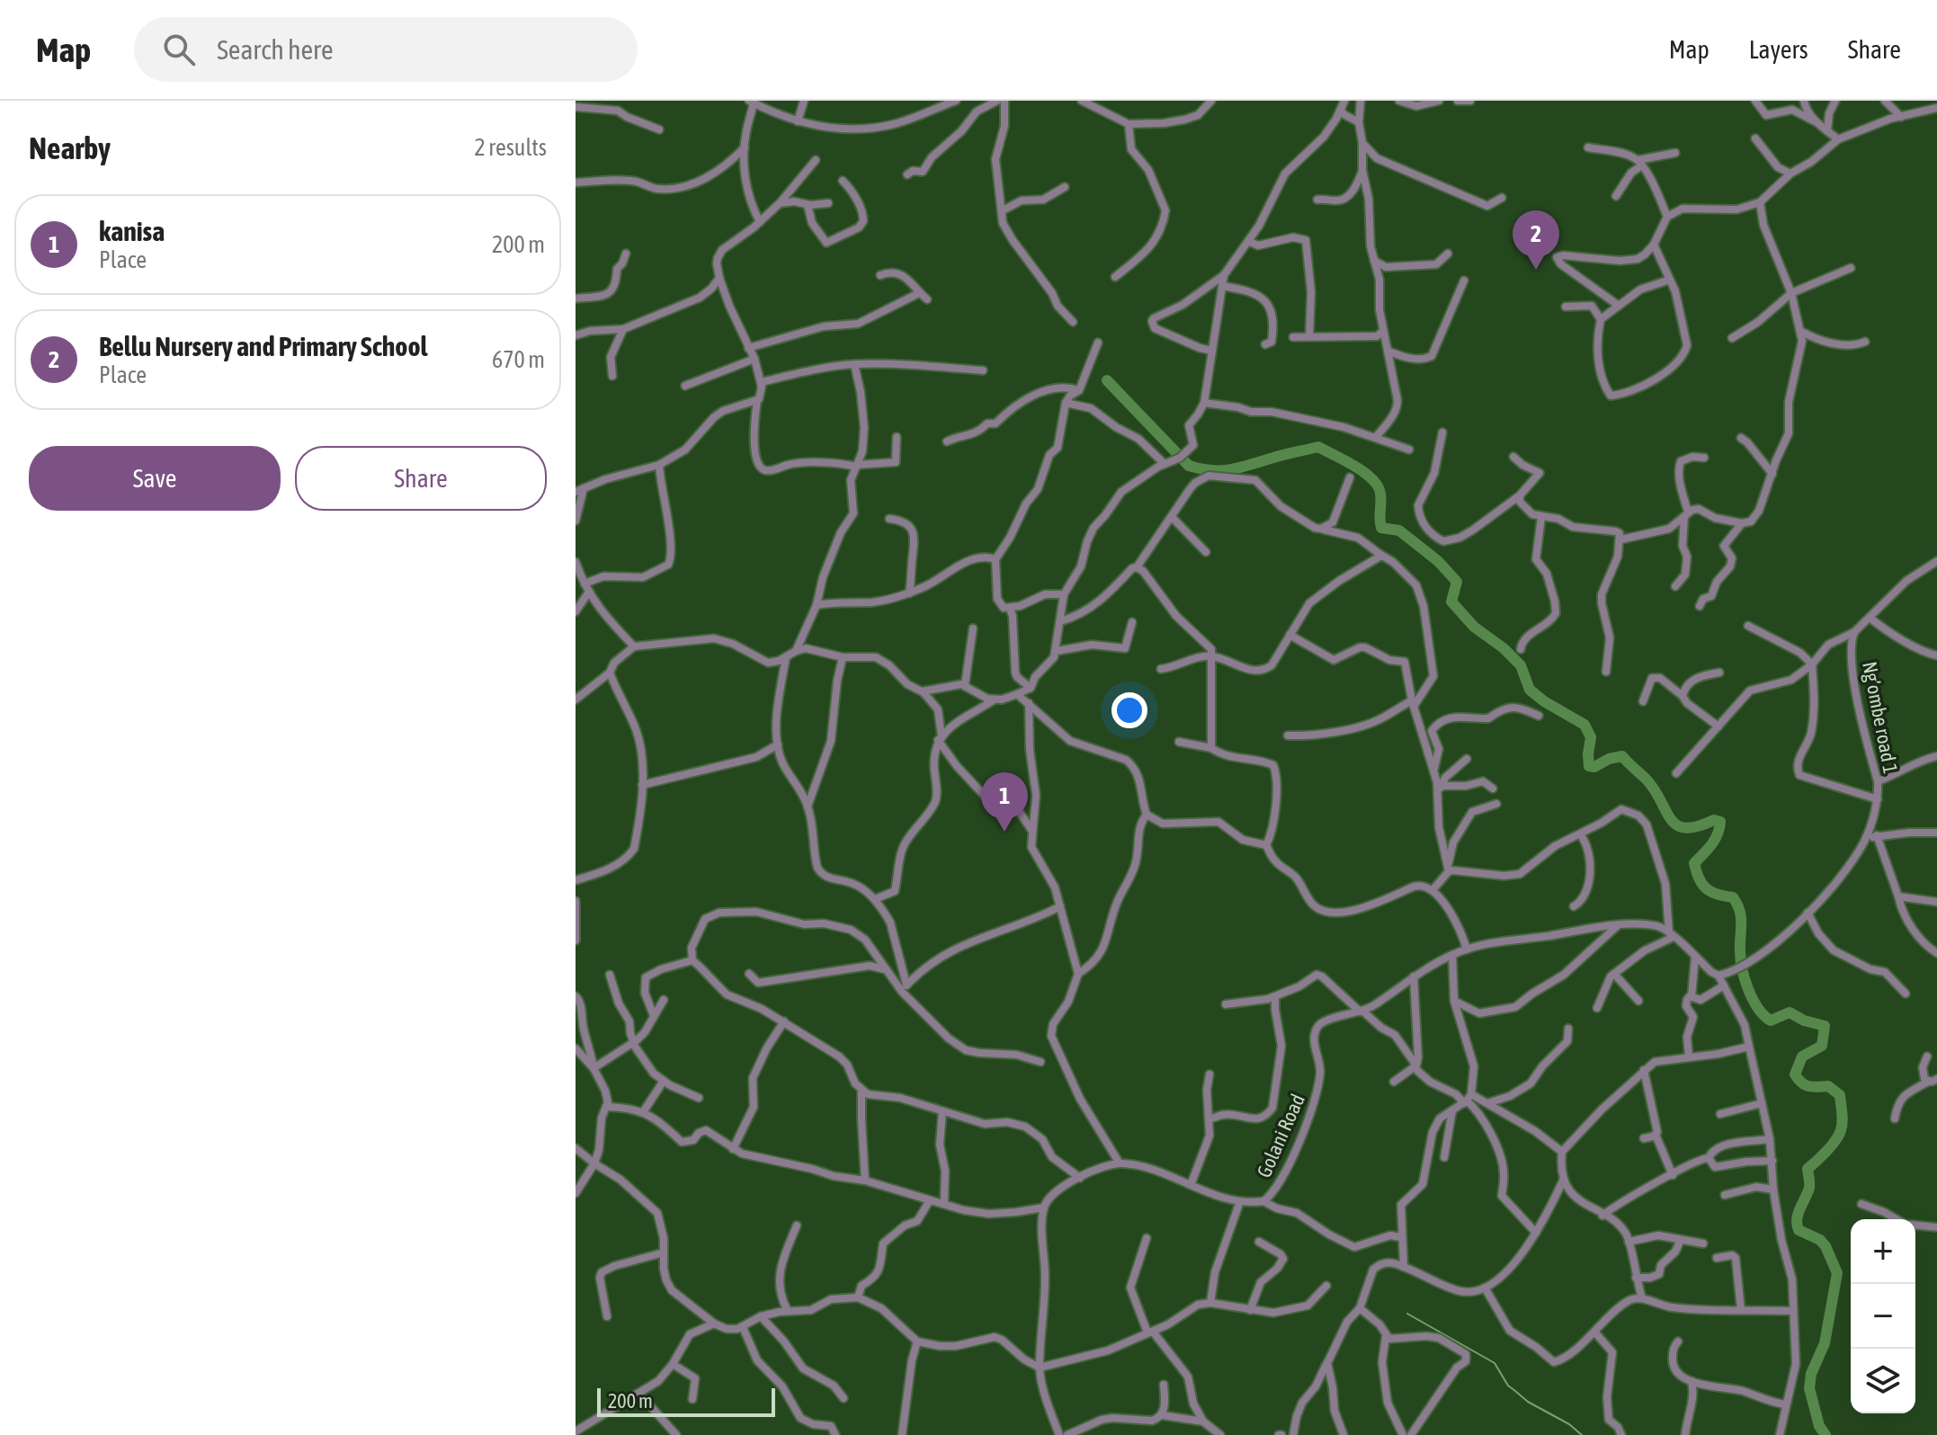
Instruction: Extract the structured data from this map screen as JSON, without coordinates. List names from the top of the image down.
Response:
{
  "streets": {
    "street": ["Ng’ombe road 1", "Golani Road"]
  },
  "scale_bar": "200 m",
  "page": {
    "header": "Map",
    "search": "Search here",
    "nav": ["Map", "Layers", "Share"],
    "heading": ["Nearby", "2 results"],
    "list": [
      {
        "mark": "1",
        "name": "kanisa",
        "note": "Place",
        "value": "200 m"
      },
      {
        "mark": "2",
        "name": "Bellu Nursery and Primary School",
        "note": "Place",
        "value": "670 m"
      }
    ],
    "pins": ["2", "1"],
    "buttons": ["Save", "Share"],
    "map_buttons": ["+", "−"],
    "scale": "200 m"
  }
}
